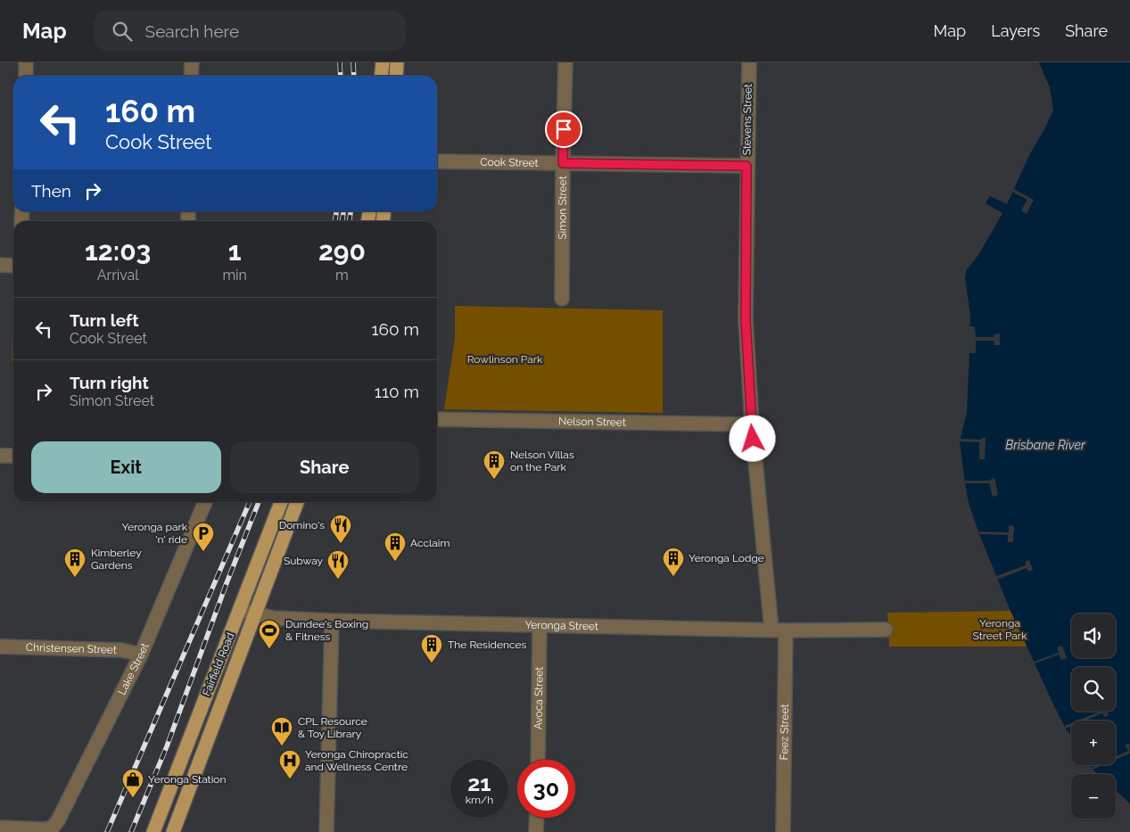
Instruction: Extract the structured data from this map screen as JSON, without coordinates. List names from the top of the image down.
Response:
{
  "streets": {
    "main road": ["Fairfield Road"],
    "street": [
      "Stevens Street",
      "Cook Street",
      "Simon Street",
      "Nelson Street",
      "Yeronga Street",
      "Christensen Street",
      "Lake Street",
      "Avoca Street",
      "Feez Street"
    ]
  },
  "crossings": [
    ["Stevens Street", "Cook Street"],
    ["Stevens Street", "Nelson Street"],
    ["Stevens Street", "Yeronga Street"],
    ["Cook Street", "Simon Street"],
    ["Yeronga Street", "Fairfield Road"],
    ["Yeronga Street", "Avoca Street"],
    ["Yeronga Street", "Feez Street"],
    ["Christensen Street", "Lake Street"]
  ],
  "water": ["Brisbane River"],
  "parks": ["Rowlinson Park", "Yeronga Street Park"],
  "places": {
    "building": [
      "Nelson Villas on the Park",
      "Acclaim",
      "Yeronga Lodge",
      "Kimberley Gardens",
      "The Residences"
    ],
    "restaurant": ["Domino's", "Subway"],
    "parking": ["Yeronga park 'n' ride"],
    "sports": ["Dundee's Boxing & Fitness"],
    "library": ["CPL Resource & Toy Library"],
    "hospital": ["Yeronga Chiropractic and Wellness Centre"],
    "shop": ["Yeronga Station"]
  },
  "page": {
    "header": "Map",
    "search": "Search here",
    "nav": ["Map", "Layers", "Share"],
    "turn": ["160 m", "Cook Street"],
    "then": "Then",
    "eta": [
      "12:03",
      "Arrival",
      "1",
      "min",
      "290",
      "m"
    ],
    "list": [
      {
        "name": "Turn left",
        "note": "Cook Street",
        "value": "160 m"
      },
      {
        "name": "Turn right",
        "note": "Simon Street",
        "value": "110 m"
      }
    ],
    "buttons": ["Exit", "Share"],
    "map_buttons": ["+", "−"],
    "speed": "21 km/h",
    "limit": "30"
  }
}
